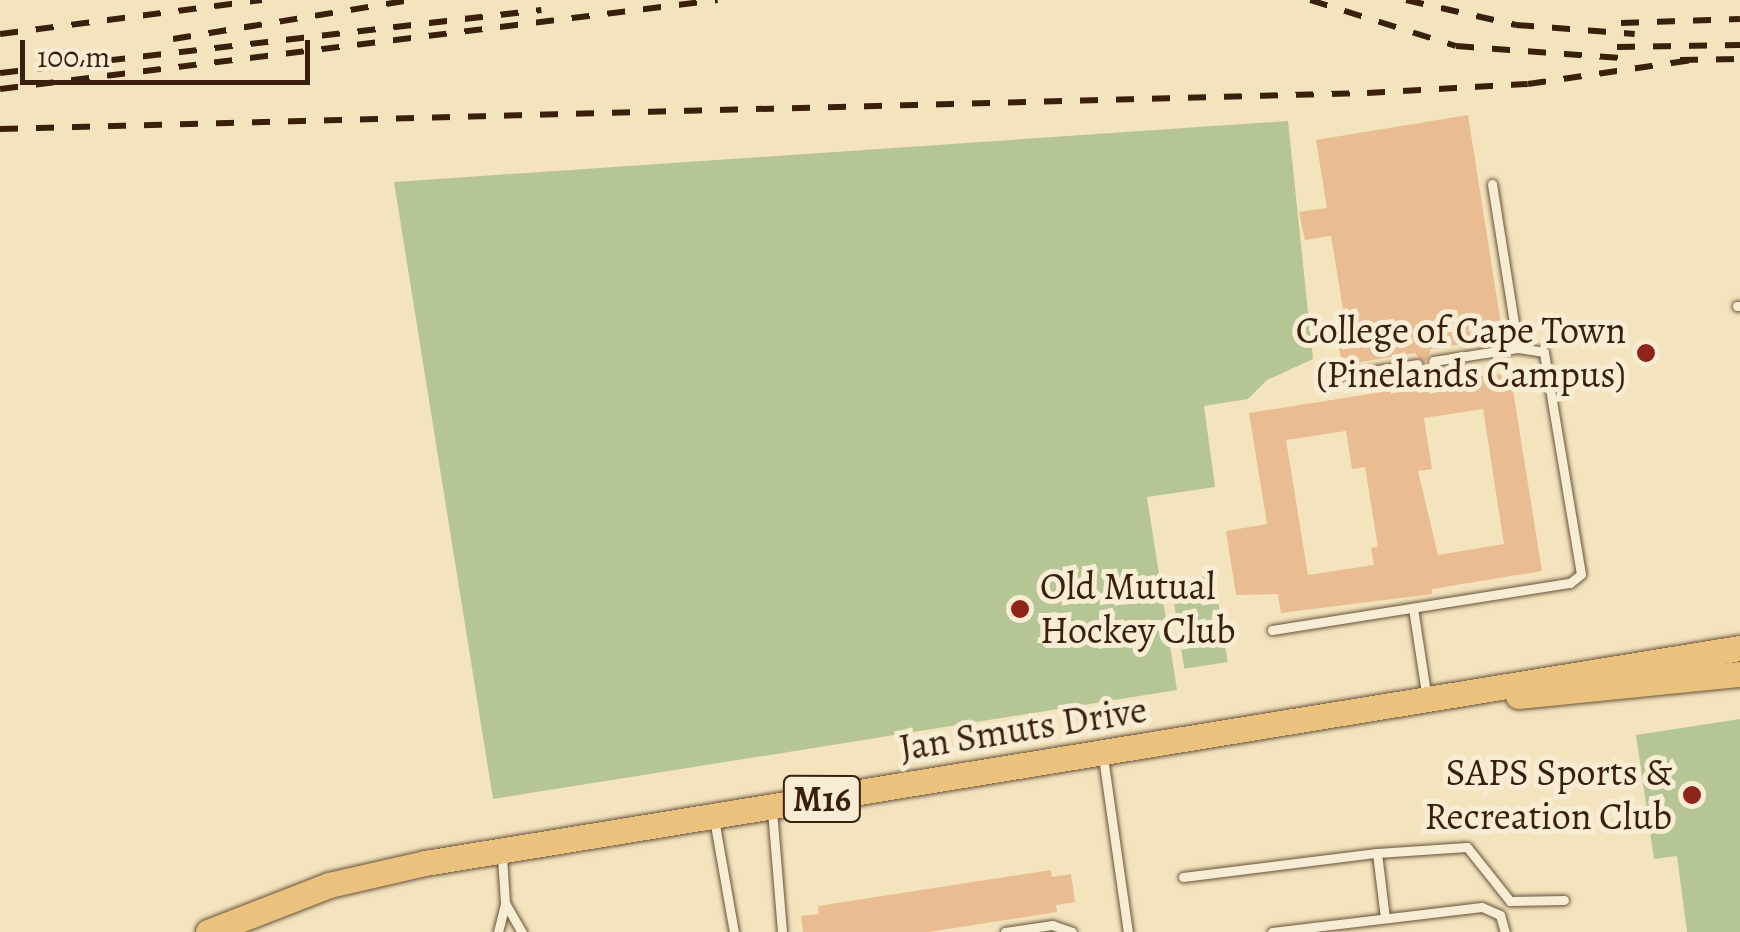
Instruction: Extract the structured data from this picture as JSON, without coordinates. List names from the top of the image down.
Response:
{
  "streets": {
    "main road": ["Jan Smuts Drive", "M16"]
  },
  "places": ["College of Cape Town (Pinelands Campus)", "Old Mutual Hockey Club", "SAPS Sports & Recreation Club"],
  "scale_bar": "100 m"
}
